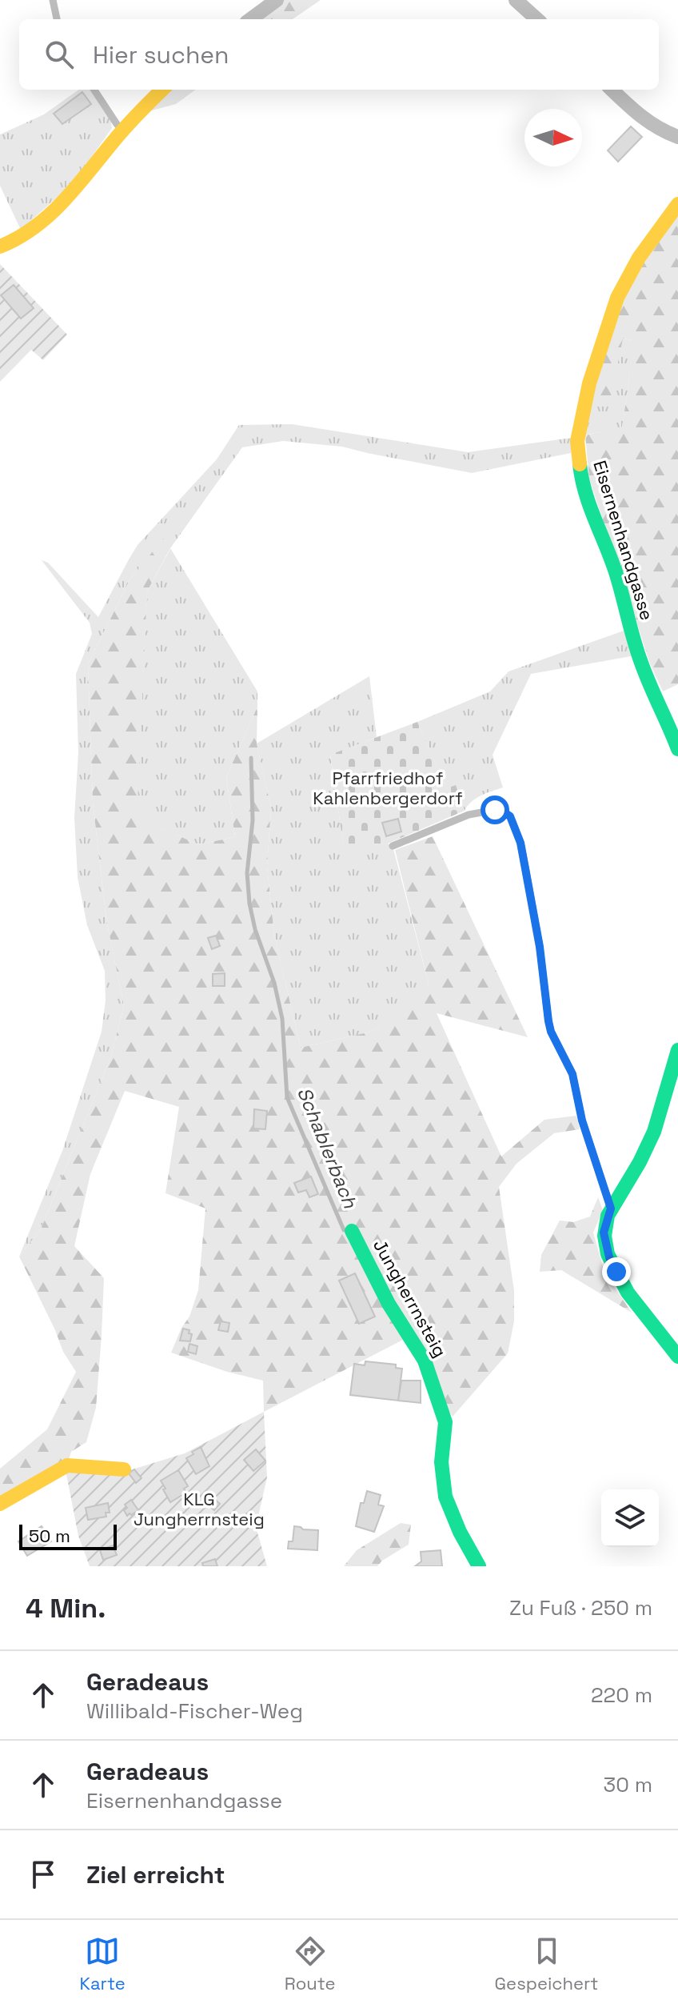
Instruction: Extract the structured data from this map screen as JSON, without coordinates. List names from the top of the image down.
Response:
{
  "streets": {
    "street": ["Eisernenhandgasse", "Jungherrnsteig"]
  },
  "water": ["Schablerbach"],
  "parks": ["Pfarrfriedhof Kahlenbergerdorf", "KLG Jungherrnsteig"],
  "scale_bar": "50 m",
  "north": "right",
  "page": {
    "search": "Hier suchen",
    "scale": "50 m",
    "heading": ["4 Min.", "Zu Fuß · 250 m"],
    "list": [
      ["Geradeaus", "Willibald-Fischer-Weg", "220 m"],
      ["Geradeaus", "Eisernenhandgasse", "30 m"],
      "Ziel erreicht"
    ],
    "nav": ["Karte", "Route", "Gespeichert"]
  }
}
